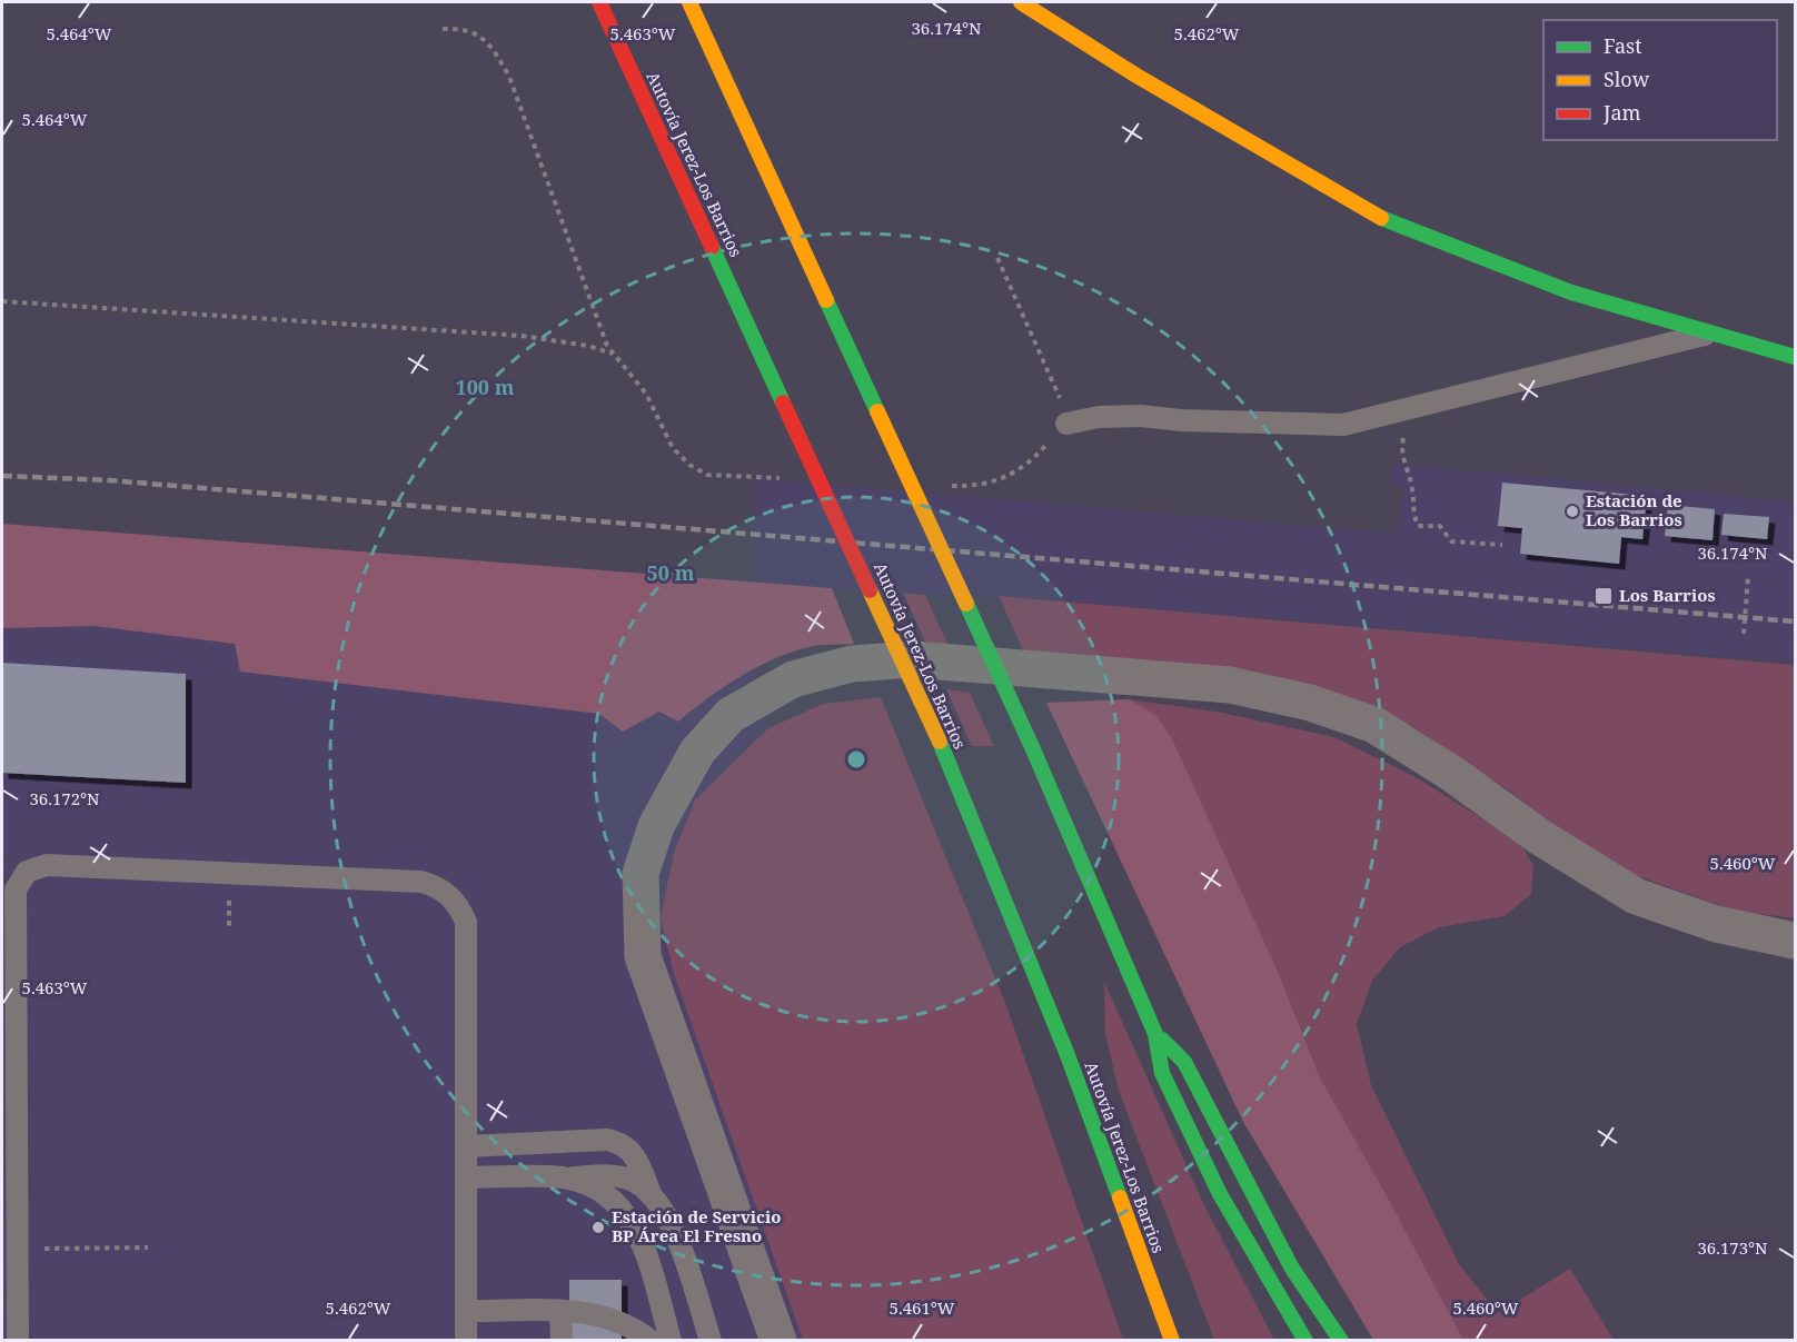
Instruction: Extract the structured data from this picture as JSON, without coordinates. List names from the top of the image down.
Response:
{
  "streets": {
    "main road": ["Autovía Jerez-Los Barrios"]
  },
  "places": {
    "other": ["Estación de Los Barrios", "Estación de Servicio BP Área El Fresno"],
    "transit": ["Los Barrios"]
  },
  "legend": ["Fast", "Slow", "Jam"],
  "coordinates": [
    "36.174°N",
    "5.464°W",
    "5.463°W",
    "5.462°W",
    "36.172°N",
    "5.460°W",
    "36.173°N",
    "5.461°W"
  ],
  "rings": ["100 m", "50 m"]
}
